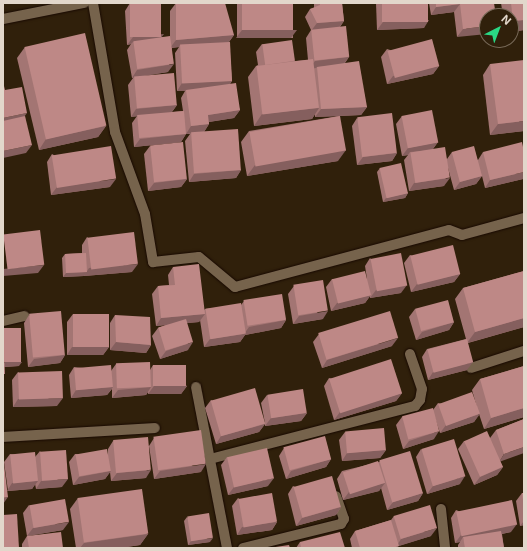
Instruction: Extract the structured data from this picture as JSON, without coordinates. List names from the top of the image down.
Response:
{
  "north": "top right"
}
